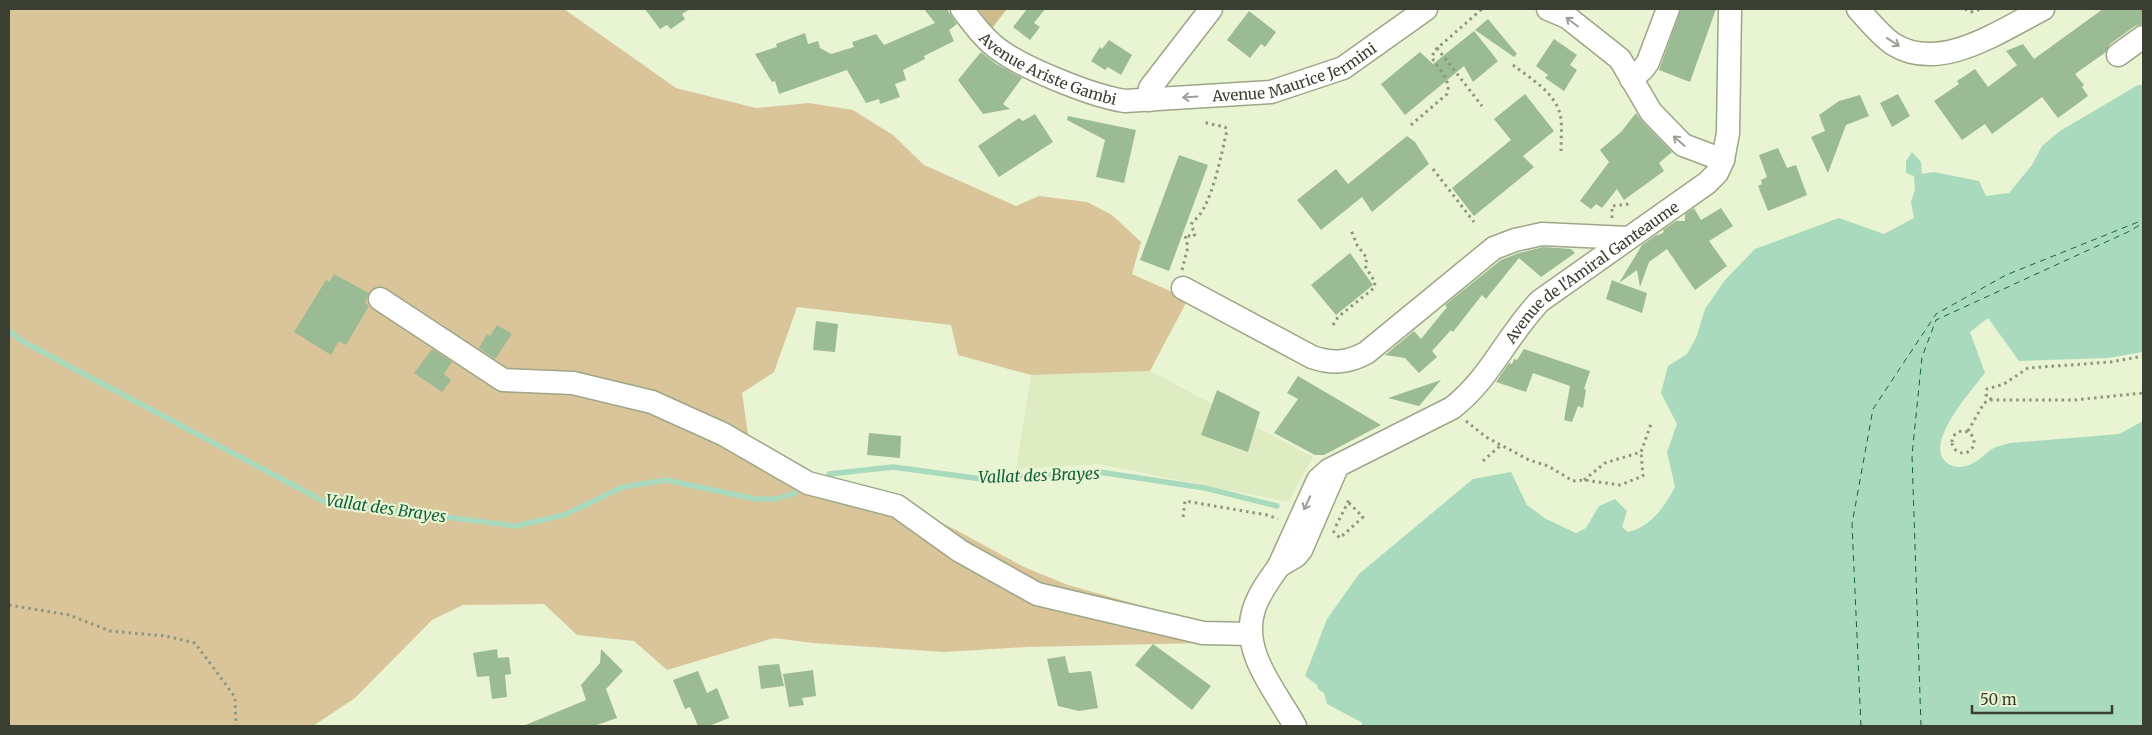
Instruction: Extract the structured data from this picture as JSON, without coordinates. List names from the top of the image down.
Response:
{
  "streets": {
    "street": ["Avenue Ariste Gambi", "Avenue Maurice Jermini", "Avenue de l'Amiral Ganteaume"]
  },
  "crossings": [
    ["Avenue Ariste Gambi", "Avenue Maurice Jermini"]
  ],
  "one_way": ["Avenue Maurice Jermini"],
  "water": ["Vallat des Brayes"],
  "scale_bar": "50 m"
}
